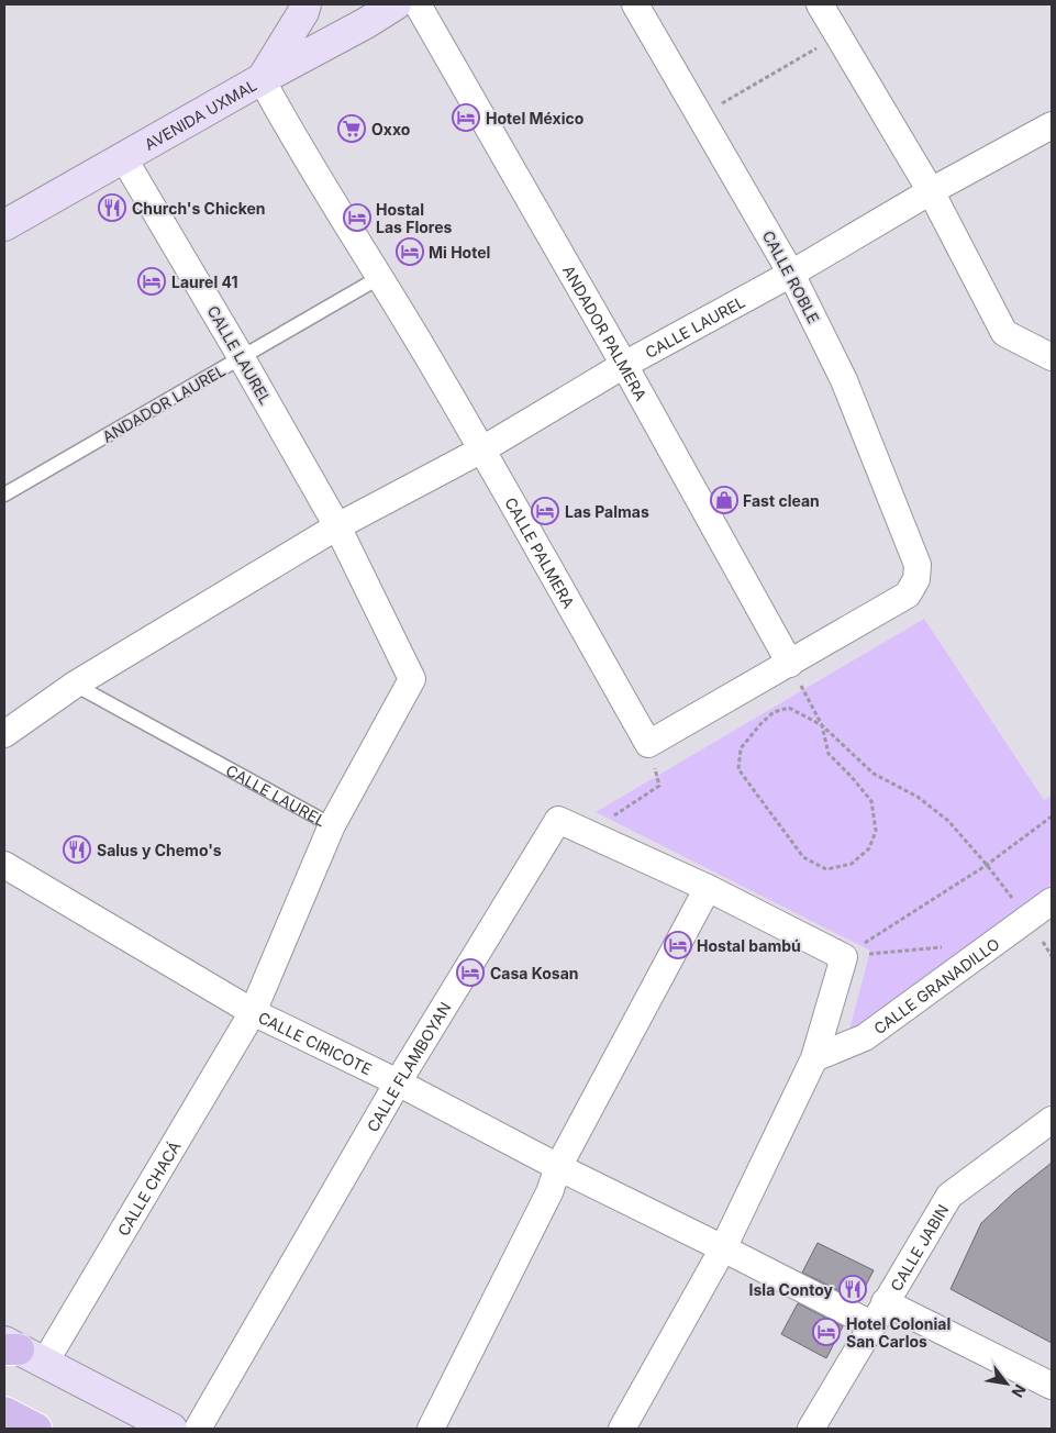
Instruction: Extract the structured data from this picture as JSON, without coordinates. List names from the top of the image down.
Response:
{
  "streets": {
    "main road": ["AVENIDA UXMAL"],
    "street": [
      "CALLE ROBLE",
      "CALLE LAUREL",
      "ANDADOR PALMERA",
      "CALLE PALMERA",
      "CALLE GRANADILLO",
      "CALLE CIRICOTE",
      "CALLE FLAMBOYAN",
      "CALLE CHACÁ",
      "CALLE JABIN"
    ],
    "lane": ["ANDADOR LAUREL"]
  },
  "crossings": [
    ["AVENIDA UXMAL", "CALLE LAUREL"],
    ["AVENIDA UXMAL", "CALLE PALMERA"],
    ["CALLE ROBLE", "CALLE LAUREL"],
    ["CALLE ROBLE", "ANDADOR PALMERA"],
    ["CALLE LAUREL", "ANDADOR PALMERA"],
    ["CALLE LAUREL", "ANDADOR LAUREL"],
    ["CALLE LAUREL", "CALLE PALMERA"],
    ["CALLE LAUREL", "CALLE CIRICOTE"],
    ["CALLE LAUREL", "CALLE CHACÁ"],
    ["ANDADOR LAUREL", "CALLE PALMERA"],
    ["CALLE CIRICOTE", "CALLE FLAMBOYAN"],
    ["CALLE CIRICOTE", "CALLE CHACÁ"]
  ],
  "places": {
    "hotel": [
      "Hotel México",
      "Hostal Las Flores",
      "Mi Hotel",
      "Laurel 41",
      "Las Palmas",
      "Hostal bambú",
      "Casa Kosan",
      "Hotel Colonial San Carlos"
    ],
    "supermarket": ["Oxxo"],
    "restaurant": ["Church's Chicken", "Salus y Chemo's", "Isla Contoy"],
    "shop": ["Fast clean"]
  },
  "north": "bottom right"
}
